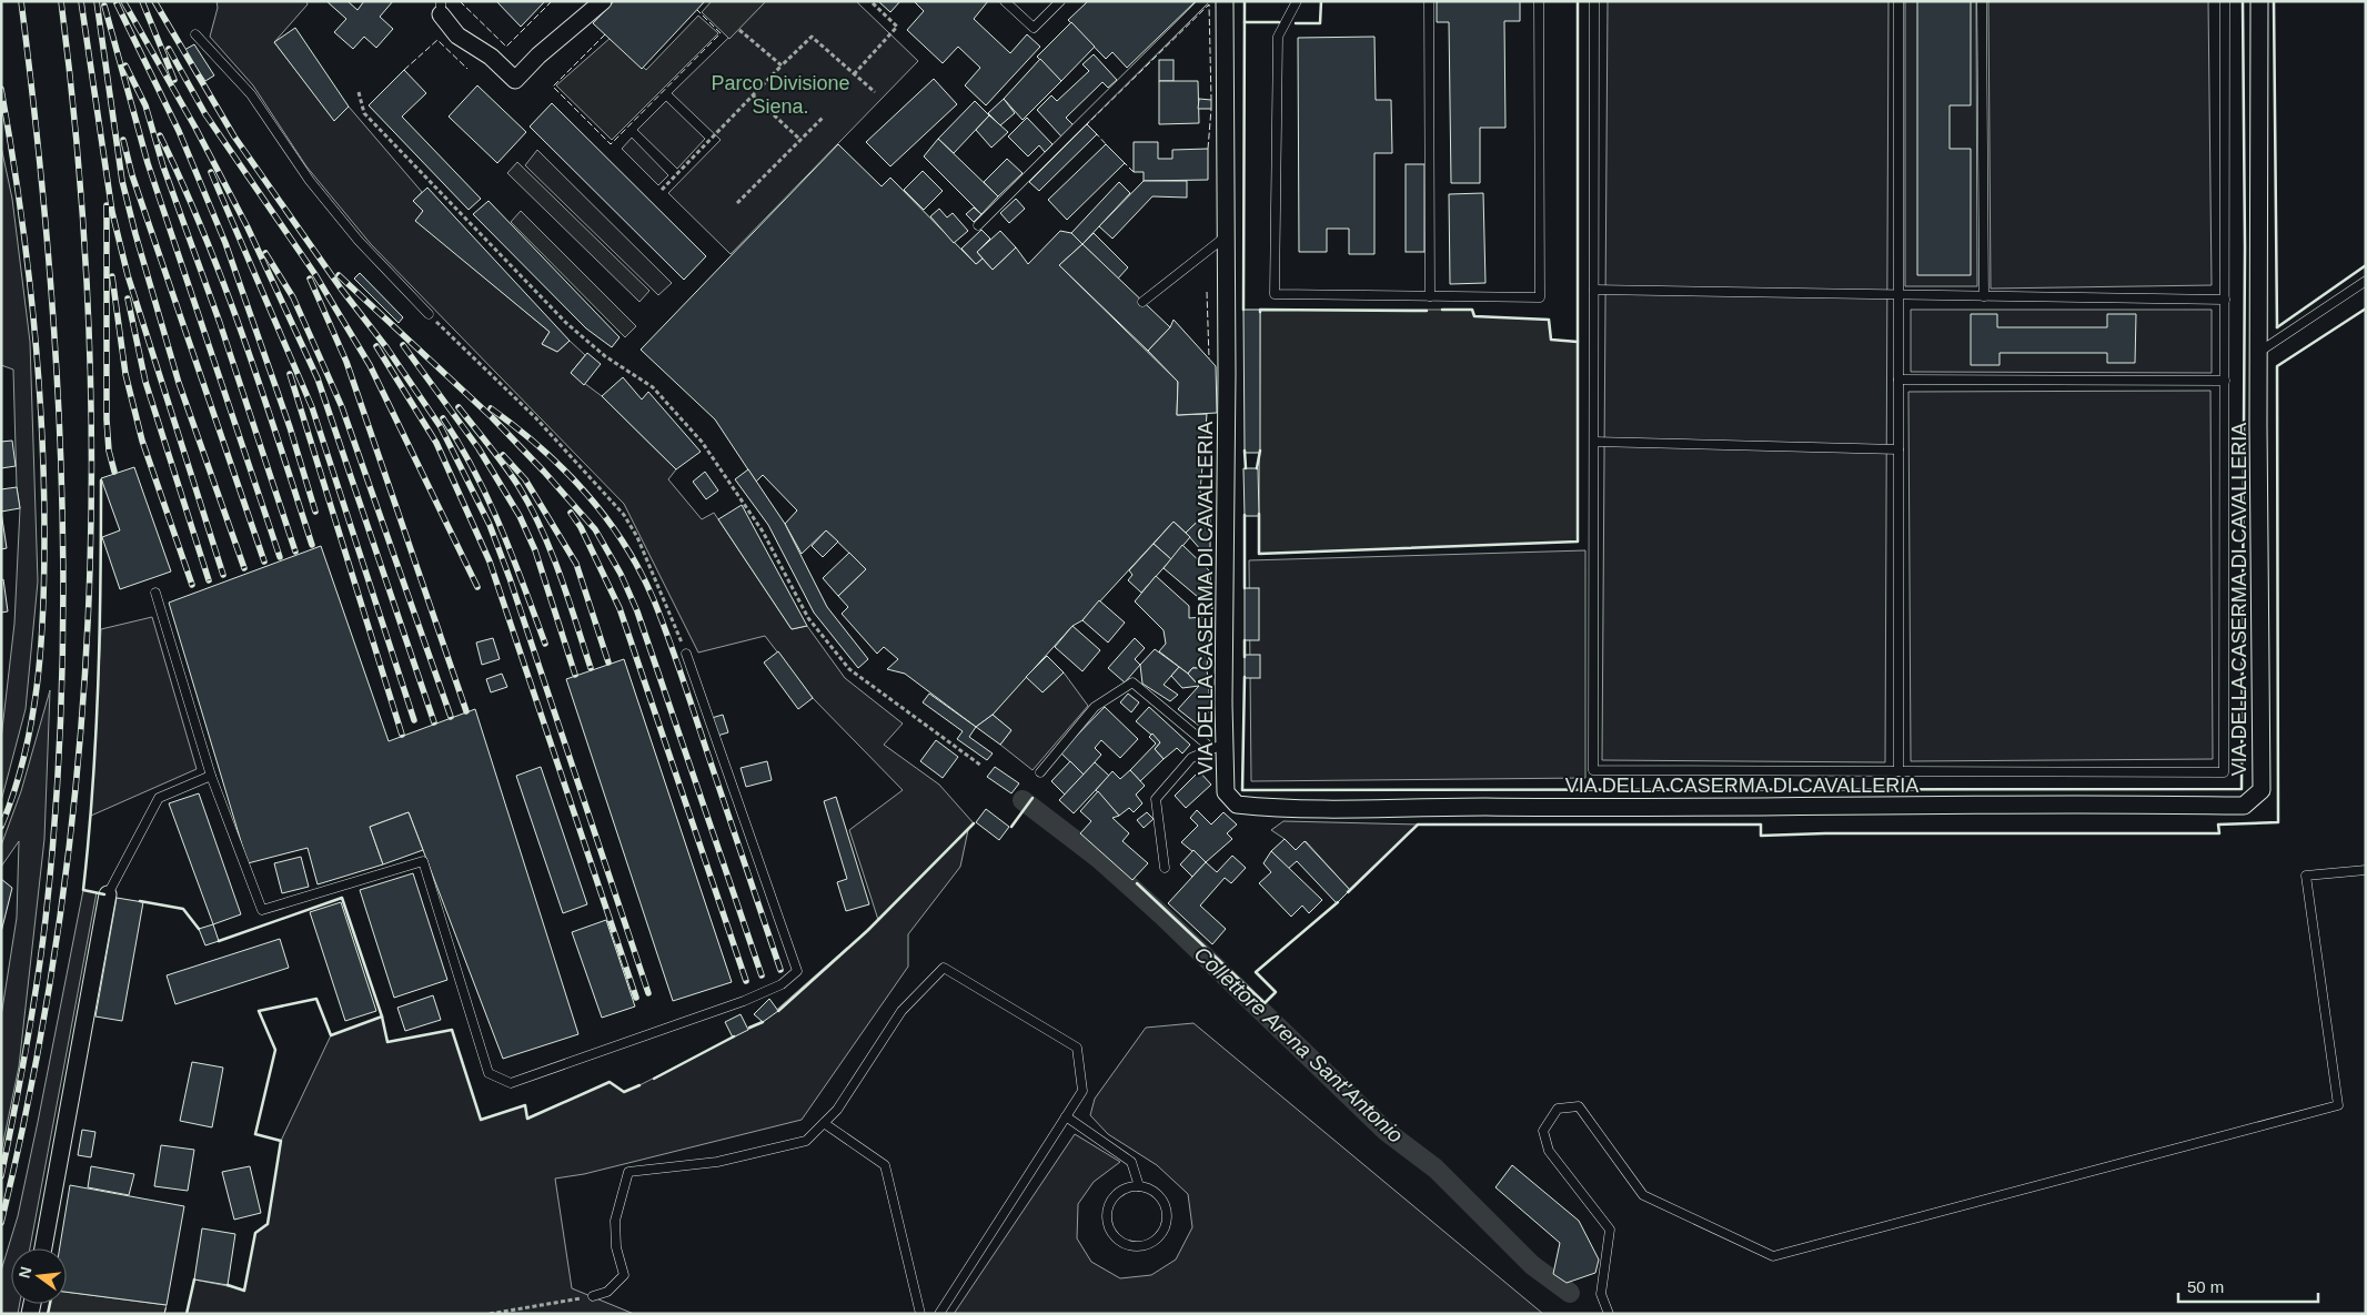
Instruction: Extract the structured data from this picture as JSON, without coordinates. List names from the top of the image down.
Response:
{
  "streets": {
    "street": ["VIA DELLA CASERMA DI CAVALLERIA"]
  },
  "water": ["Collettore Arena Sant'Antonio"],
  "parks": ["Parco Divisione Siena."],
  "scale_bar": "50 m",
  "north": "left"
}
